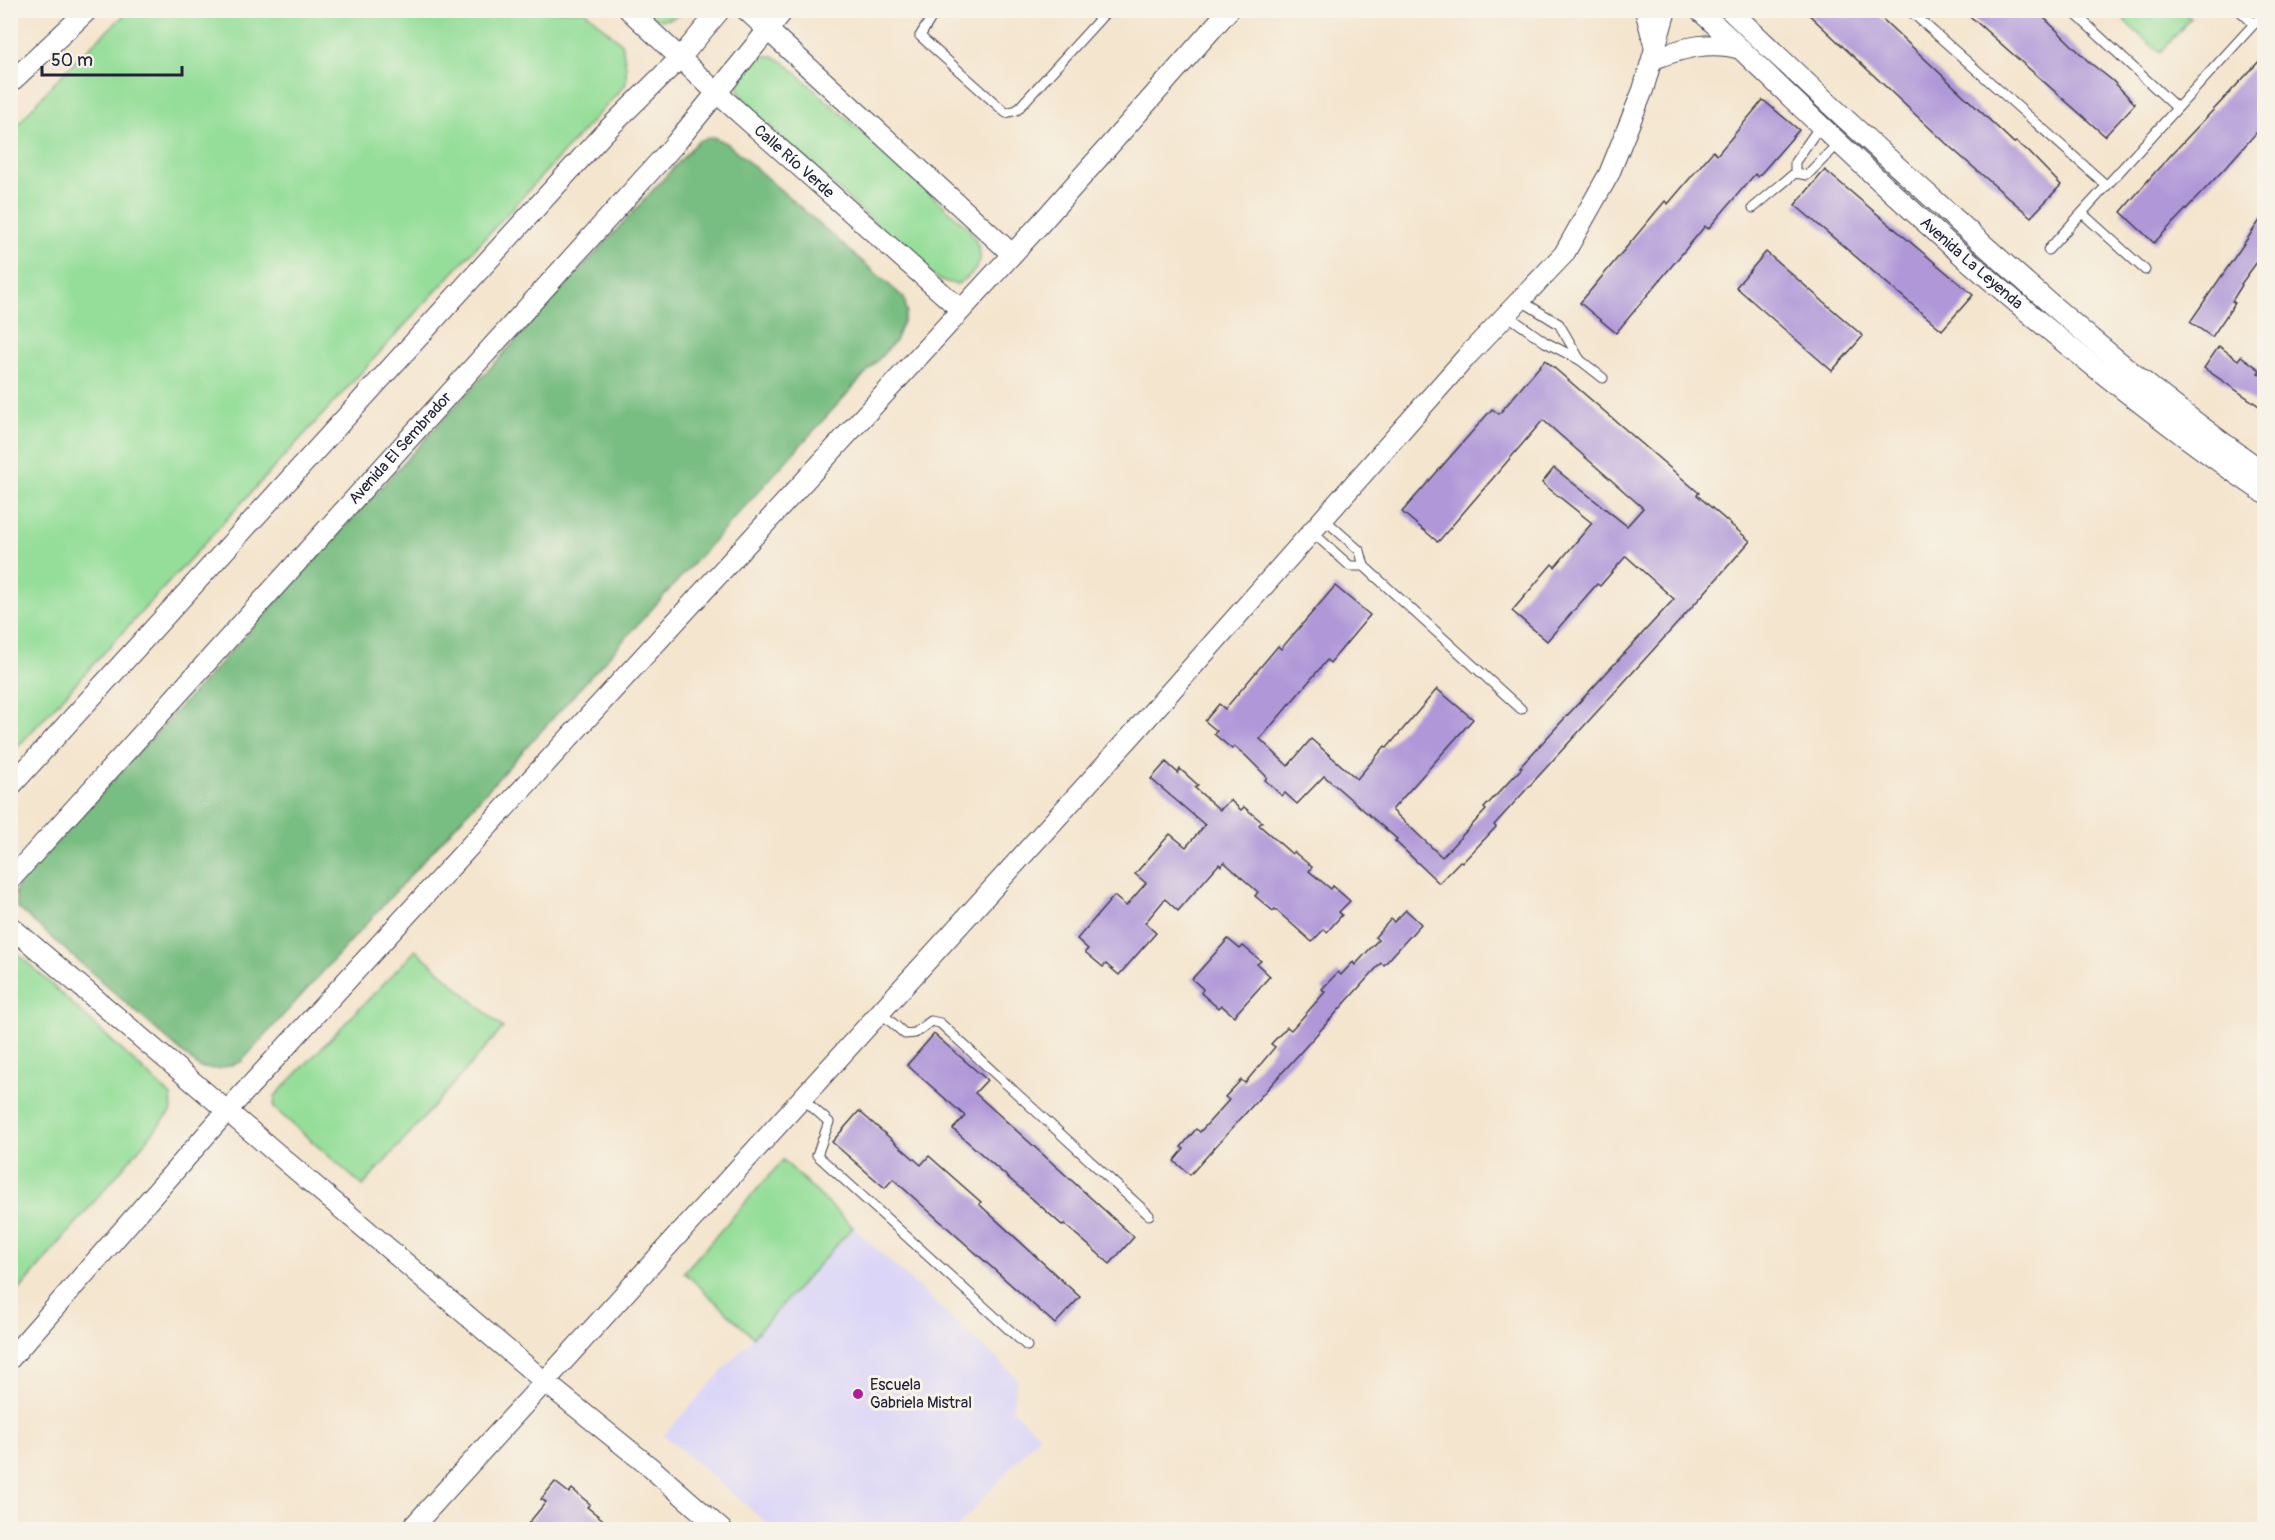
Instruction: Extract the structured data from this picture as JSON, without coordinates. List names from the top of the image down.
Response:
{
  "streets": {
    "street": ["Calle Río Verde", "Avenida La Leyenda", "Avenida El Sembrador"]
  },
  "crossings": [
    ["Calle Río Verde", "Avenida El Sembrador"]
  ],
  "places": ["Escuela Gabriela Mistral"],
  "scale_bar": "50 m"
}
